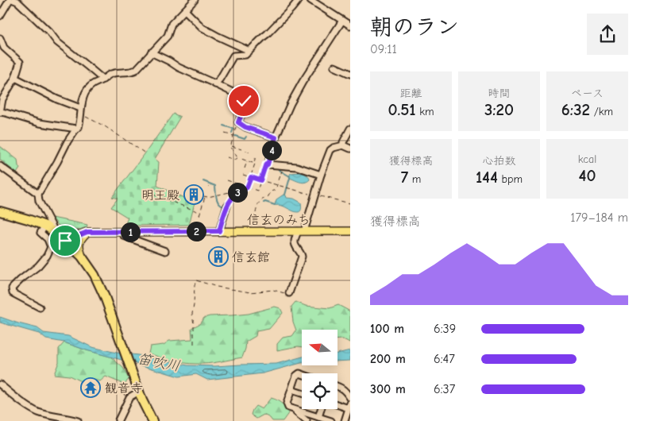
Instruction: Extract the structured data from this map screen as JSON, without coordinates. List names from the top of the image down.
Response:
{
  "streets": {
    "main road": ["信玄のみち"]
  },
  "water": ["笛吹川"],
  "places": {
    "building": ["明王殿", "信玄館"],
    "temple": ["観音寺"]
  },
  "north": "left",
  "page": {
    "heading": ["朝のラン", "09:11"],
    "stats": [
      ["距離", "0.51 km"],
      ["時間", "3:20"],
      ["ペース", "6:32 /km"],
      ["獲得標高", "7 m"],
      ["心拍数", "144 bpm"],
      ["kcal", "40"]
    ],
    "pins": [
      "4",
      "3",
      "2",
      "1"
    ],
    "chart": ["獲得標高", "179–184 m"],
    "list": [
      {
        "name": "100 m",
        "note": "6:39"
      },
      {
        "name": "200 m",
        "note": "6:47"
      },
      {
        "name": "300 m",
        "note": "6:37"
      }
    ]
  }
}
